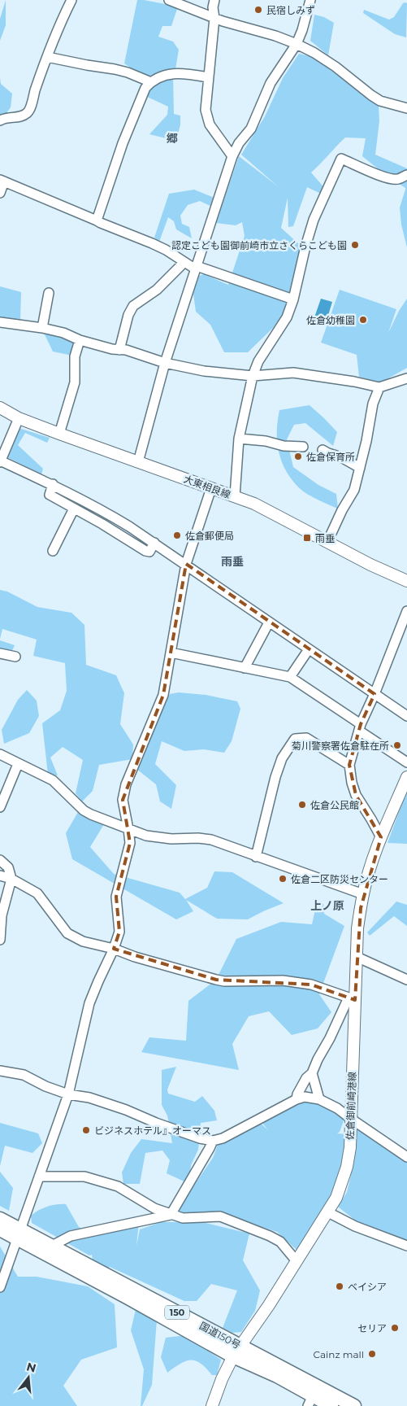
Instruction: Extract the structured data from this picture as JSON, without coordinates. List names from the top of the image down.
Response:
{
  "streets": {
    "highway": ["150", "国道150号"],
    "main road": ["大東相良線", "佐倉御前崎港線"]
  },
  "crossings": [
    ["佐倉御前崎港線", "国道150号"]
  ],
  "districts": ["郷", "雨垂", "上ノ原"],
  "places": {
    "other": [
      "民宿しみず",
      "認定こども園御前崎市立さくらこども園",
      "佐倉幼稚園",
      "佐倉保育所",
      "佐倉郵便局",
      "菊川警察署佐倉駐在所",
      "佐倉公民館",
      "佐倉二区防災センター",
      "ビジネスホテル』オーマス",
      "ベイシア",
      "セリア",
      "Cainz mall"
    ],
    "transit": ["雨垂"]
  },
  "north": "top"
}
